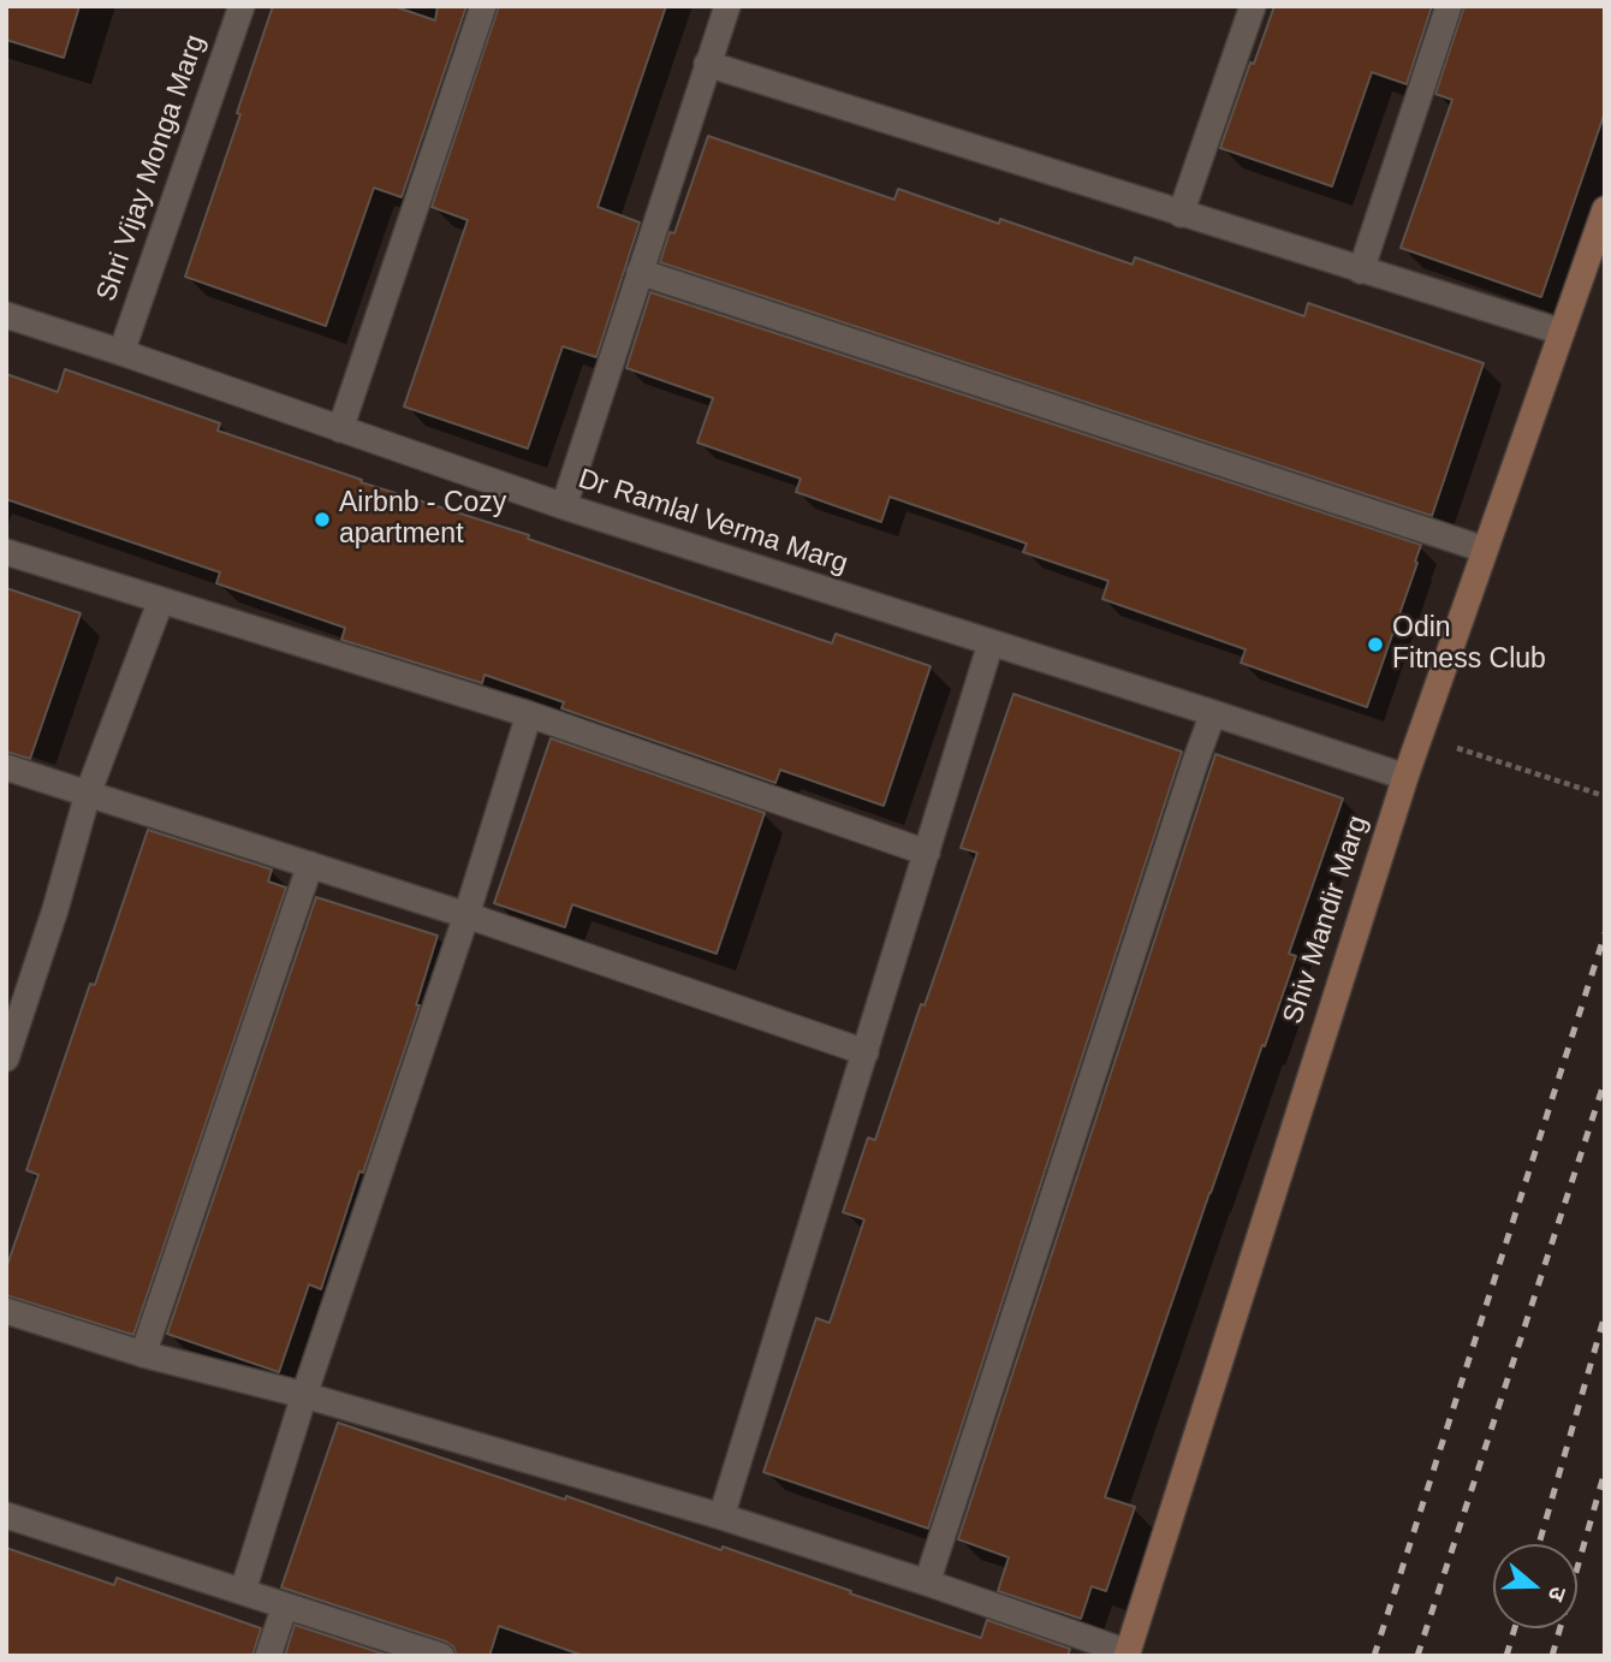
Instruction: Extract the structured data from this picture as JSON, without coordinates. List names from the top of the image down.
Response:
{
  "streets": {
    "street": ["Shri Vijay Monga Marg", "Dr Ramlal Verma Marg", "Shiv Mandir Marg"]
  },
  "crossings": [
    ["Shri Vijay Monga Marg", "Dr Ramlal Verma Marg"],
    ["Dr Ramlal Verma Marg", "Shiv Mandir Marg"]
  ],
  "places": ["Airbnb - Cozy apartment", "Odin Fitness Club"],
  "north": "right"
}
